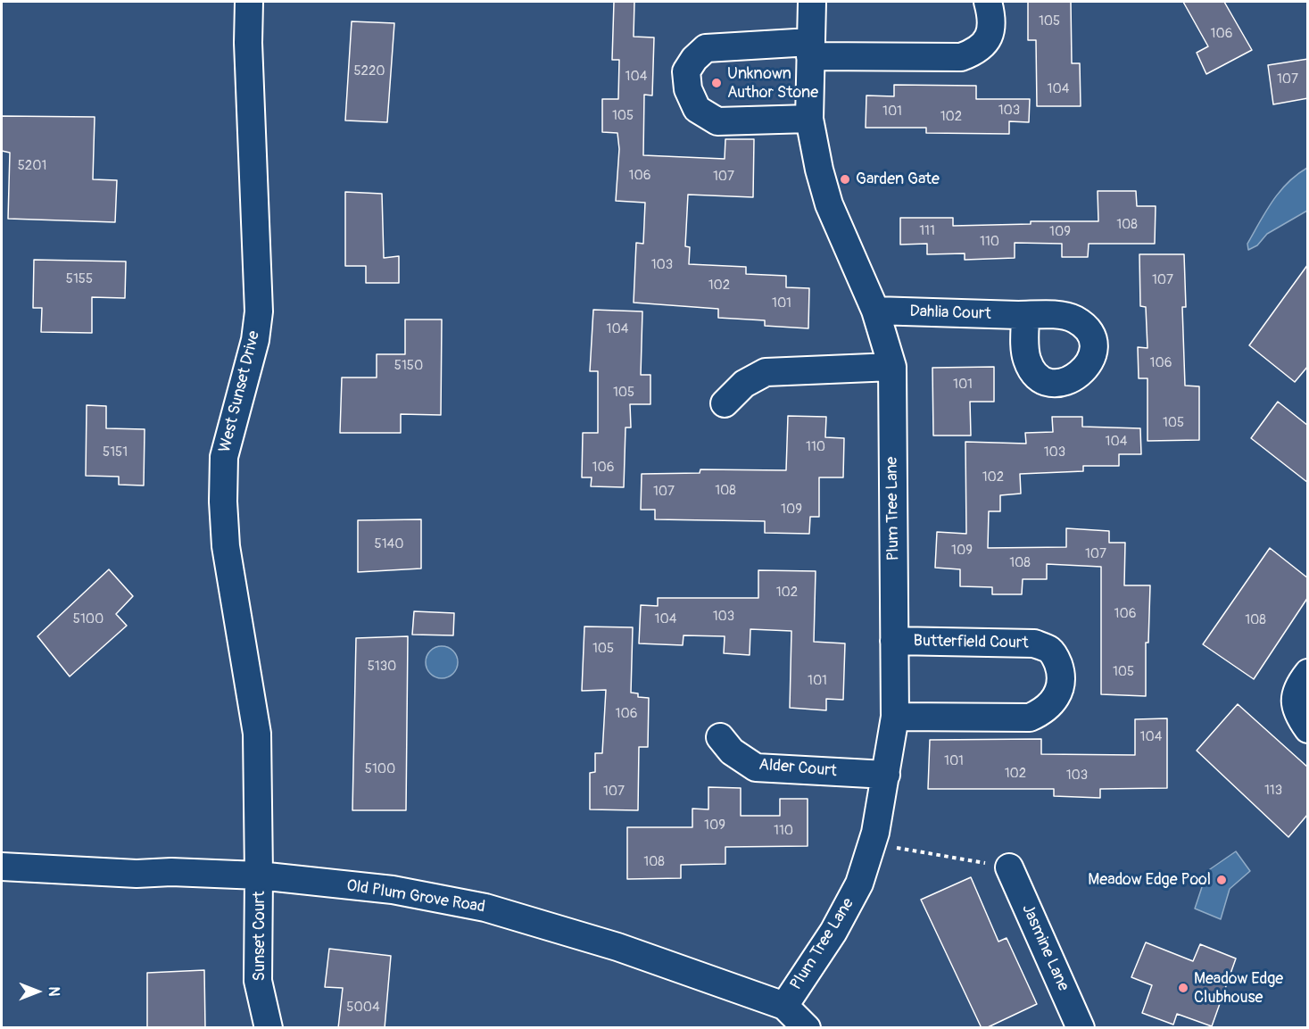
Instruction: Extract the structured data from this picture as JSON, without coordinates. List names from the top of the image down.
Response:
{
  "streets": {
    "street": [
      "Dahlia Court",
      "West Sunset Drive",
      "Plum Tree Lane",
      "Butterfield Court",
      "Alder Court",
      "Old Plum Grove Road",
      "Sunset Court",
      "Jasmine Lane"
    ]
  },
  "crossings": [
    ["Dahlia Court", "Plum Tree Lane"],
    ["West Sunset Drive", "Old Plum Grove Road"],
    ["West Sunset Drive", "Sunset Court"],
    ["Plum Tree Lane", "Butterfield Court"],
    ["Plum Tree Lane", "Alder Court"],
    ["Plum Tree Lane", "Old Plum Grove Road"],
    ["Old Plum Grove Road", "Sunset Court"]
  ],
  "places": [
    "Unknown Author Stone",
    "Garden Gate",
    "Meadow Edge Pool",
    "Meadow Edge Clubhouse"
  ],
  "house_numbers": [
    "105",
    "106",
    "5220",
    "104",
    "107",
    "104",
    "103",
    "101",
    "105",
    "102",
    "5201",
    "106",
    "107",
    "108",
    "111",
    "109",
    "110",
    "103",
    "5155",
    "107",
    "102",
    "101",
    "104",
    "106",
    "5150",
    "101",
    "105",
    "105",
    "104",
    "110",
    "5151",
    "103",
    "106",
    "102",
    "108",
    "107",
    "109",
    "5140",
    "109",
    "107",
    "108",
    "102",
    "106",
    "103",
    "5100",
    "104",
    "108",
    "105",
    "5130",
    "105",
    "101",
    "106",
    "104",
    "101",
    "5100",
    "102",
    "103",
    "113",
    "107",
    "109",
    "110",
    "108",
    "5004"
  ],
  "north": "right"
}
